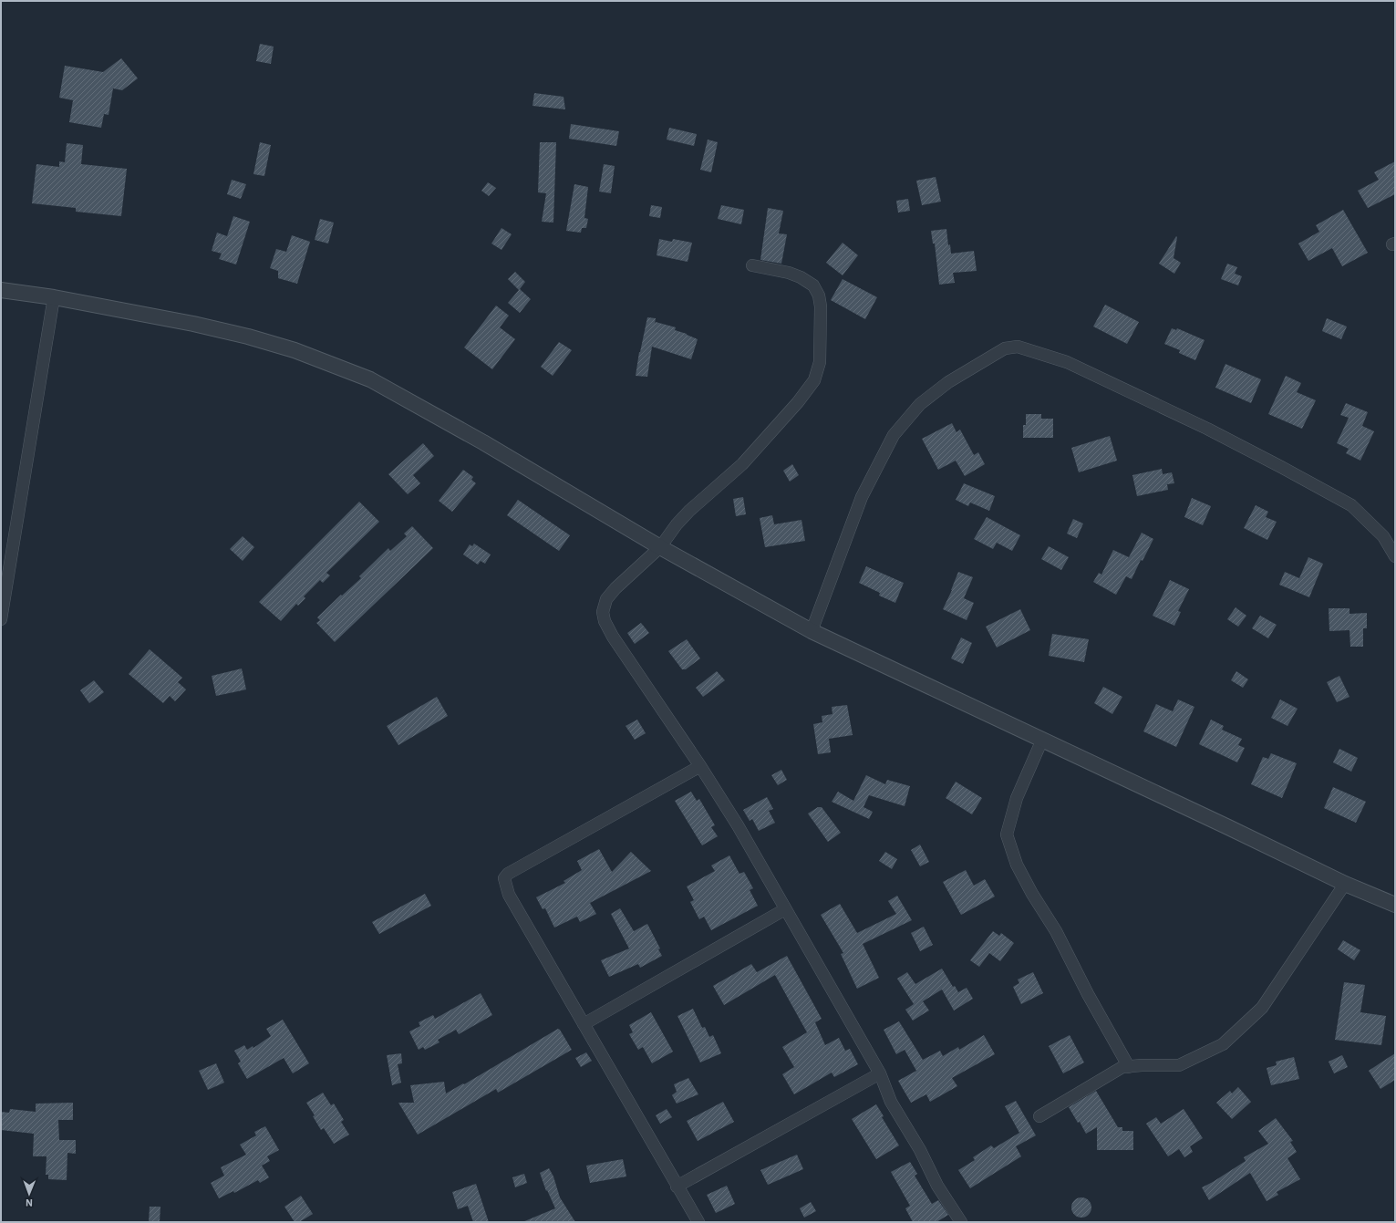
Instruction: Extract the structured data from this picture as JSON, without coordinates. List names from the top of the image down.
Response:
{
  "north": "bottom"
}
